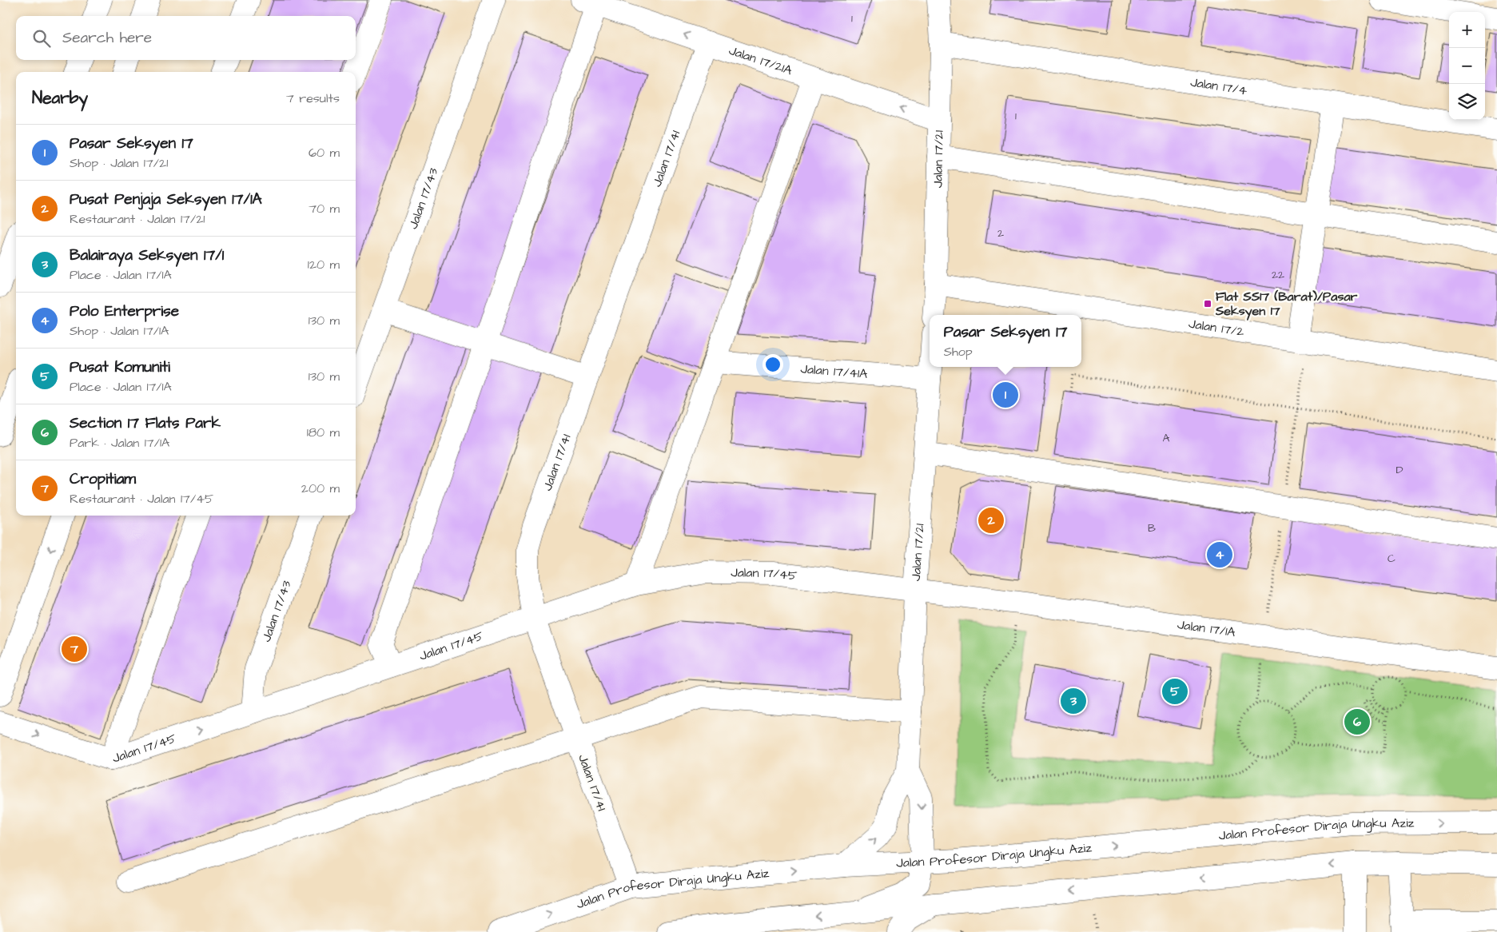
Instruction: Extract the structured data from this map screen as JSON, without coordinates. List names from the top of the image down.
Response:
{
  "streets": {
    "street": [
      "Jalan 17/21A",
      "Jalan 17/4",
      "Jalan 17/41",
      "Jalan 17/21",
      "Jalan 17/43",
      "Jalan 17/2",
      "Jalan 17/41A",
      "Jalan 17/45",
      "Jalan 17/1A",
      "Jalan Profesor Diraja Ungku Aziz"
    ]
  },
  "crossings": [
    ["Jalan 17/21A", "Jalan 17/41"],
    ["Jalan 17/21A", "Jalan 17/21"],
    ["Jalan 17/4", "Jalan 17/21"],
    ["Jalan 17/41", "Jalan 17/45"],
    ["Jalan 17/41", "Jalan Profesor Diraja Ungku Aziz"],
    ["Jalan 17/21", "Jalan 17/2"],
    ["Jalan 17/21", "Jalan 17/41A"],
    ["Jalan 17/21", "Jalan 17/45"],
    ["Jalan 17/21", "Jalan 17/1A"],
    ["Jalan 17/21", "Jalan Profesor Diraja Ungku Aziz"],
    ["Jalan 17/43", "Jalan 17/45"],
    ["Jalan 17/45", "Jalan 17/1A"]
  ],
  "one_way": ["Jalan 17/21A"],
  "places": {
    "transit": ["Flat SS17 (Barat)/Pasar Seksyen 17"]
  },
  "house_numbers": [
    "1",
    "1",
    "2",
    "22",
    "A",
    "D",
    "B",
    "C"
  ],
  "page": {
    "map_buttons": ["+", "−"],
    "search": "Search here",
    "heading": ["Nearby", "7 results"],
    "list": [
      {
        "mark": "1",
        "name": "Pasar Seksyen 17",
        "note": "Shop · Jalan 17/21",
        "value": "60 m"
      },
      {
        "mark": "2",
        "name": "Pusat Penjaja Seksyen 17/1A",
        "note": "Restaurant · Jalan 17/21",
        "value": "70 m"
      },
      {
        "mark": "3",
        "name": "Balairaya Seksyen 17/1",
        "note": "Place · Jalan 17/1A",
        "value": "120 m"
      },
      {
        "mark": "4",
        "name": "Polo Enterprise",
        "note": "Shop · Jalan 17/1A",
        "value": "130 m"
      },
      {
        "mark": "5",
        "name": "Pusat Komuniti",
        "note": "Place · Jalan 17/1A",
        "value": "130 m"
      },
      {
        "mark": "6",
        "name": "Section 17 Flats Park",
        "note": "Park · Jalan 17/1A",
        "value": "180 m"
      },
      {
        "mark": "7",
        "name": "Cropitiam",
        "note": "Restaurant · Jalan 17/45",
        "value": "200 m"
      }
    ],
    "popup": ["Pasar Seksyen 17", "Shop"],
    "pins": [
      "1",
      "2",
      "4",
      "7",
      "5",
      "3",
      "6"
    ]
  }
}
